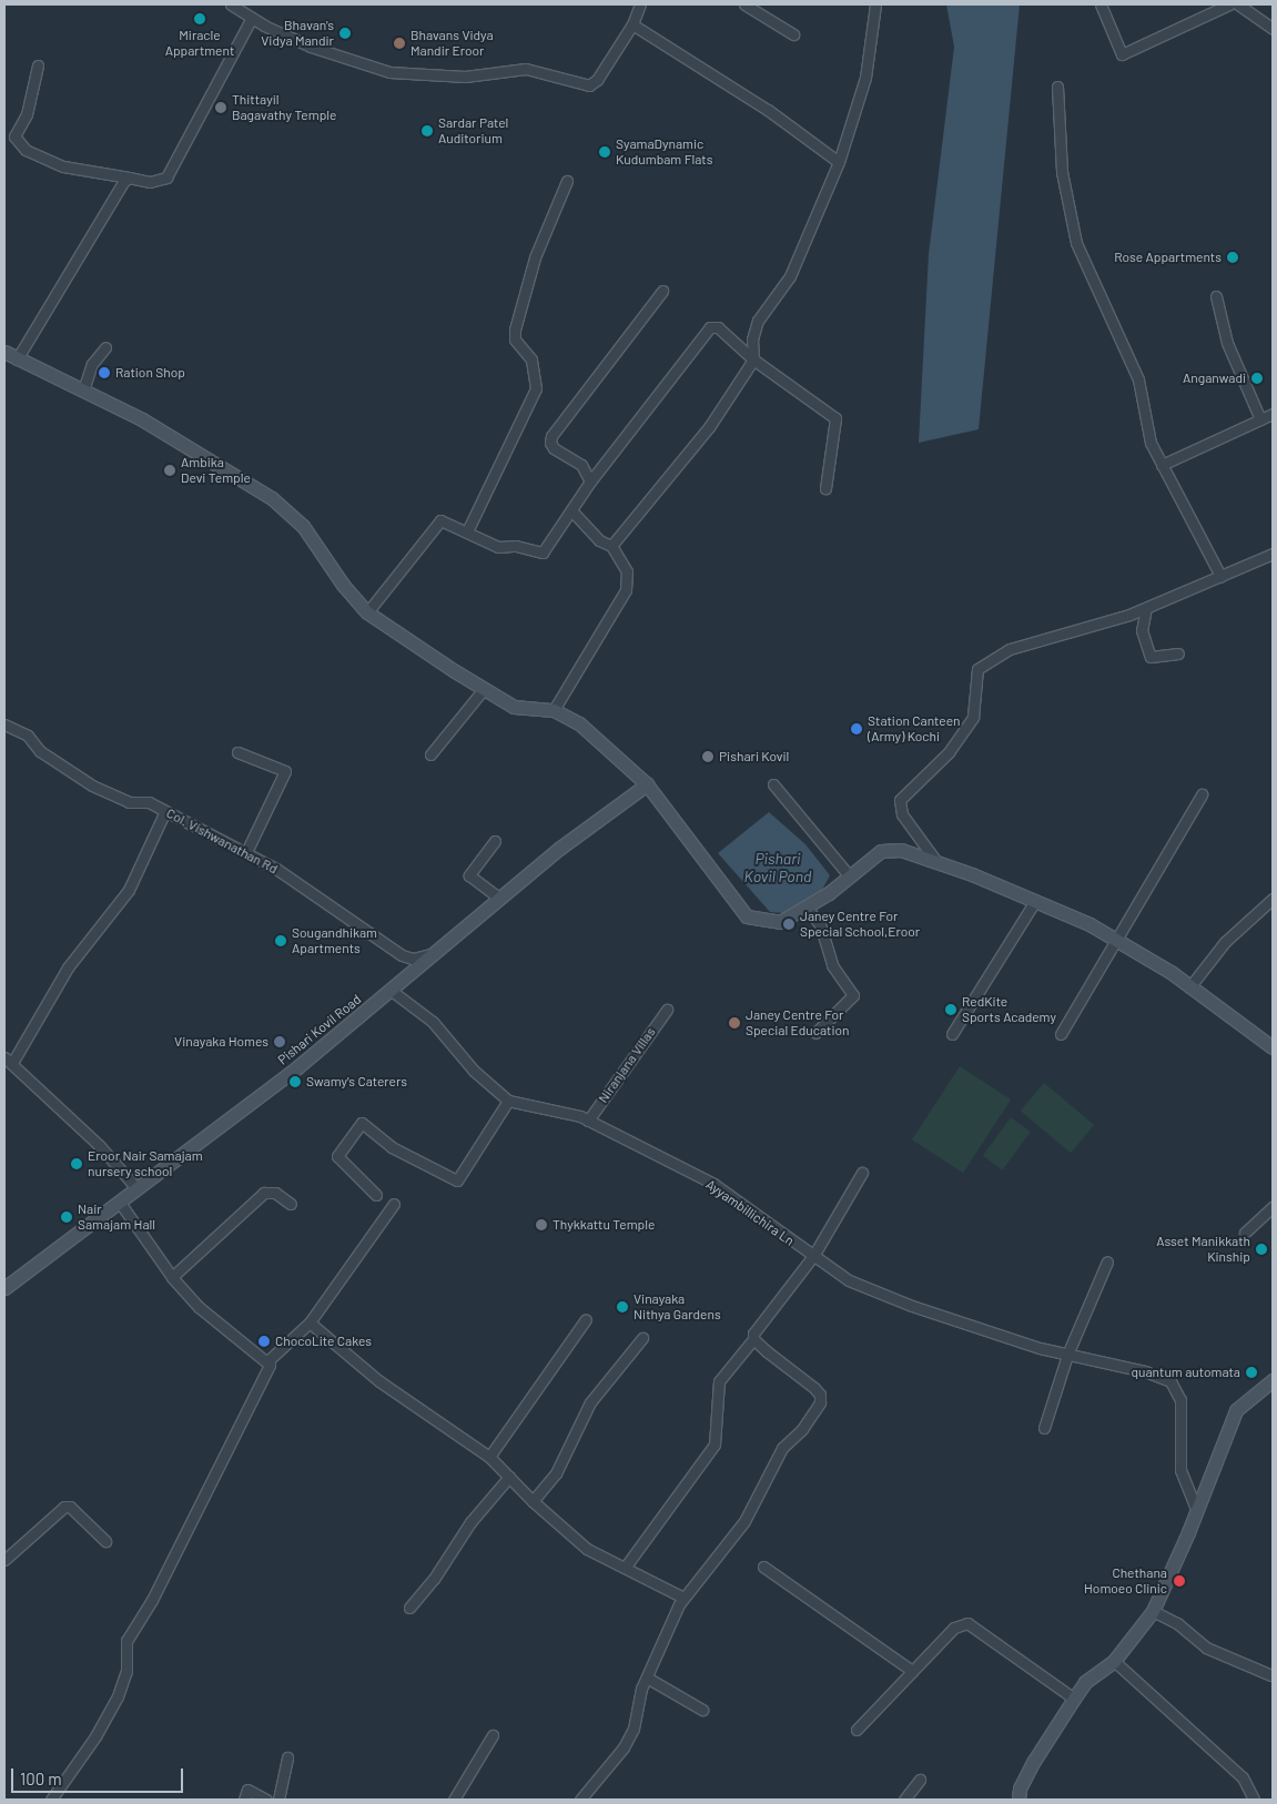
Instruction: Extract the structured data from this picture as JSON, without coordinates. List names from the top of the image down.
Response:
{
  "streets": {
    "street": [
      "Col. Vishwanathan Rd",
      "Pishari Kovil Road",
      "Niranjana Villas",
      "Ayyambillichira Ln"
    ]
  },
  "crossings": [
    ["Col. Vishwanathan Rd", "Pishari Kovil Road"],
    ["Pishari Kovil Road", "Ayyambillichira Ln"],
    ["Niranjana Villas", "Ayyambillichira Ln"]
  ],
  "water": ["Pishari Kovil Pond"],
  "places": [
    "Miracle Appartment",
    "Bhavan's Vidya Mandir",
    "Bhavans Vidya Mandir Eroor",
    "Thittayil Bagavathy Temple",
    "Sardar Patel Auditorium",
    "SyamaDynamic Kudumbam Flats",
    "Rose Appartments",
    "Ration Shop",
    "Anganwadi",
    "Ambika Devi Temple",
    "Station Canteen (Army) Kochi",
    "Pishari Kovil",
    "Janey Centre For Special School,Eroor",
    "Sougandhikam Apartments",
    "RedKite Sports Academy",
    "Janey Centre For Special Education",
    "Vinayaka Homes",
    "Swamy's Caterers",
    "Eroor Nair Samajam nursery school",
    "Nair Samajam Hall",
    "Thykkattu Temple",
    "Asset Manikkath Kinship",
    "Vinayaka Nithya Gardens",
    "ChocoLite Cakes",
    "quantum automata",
    "Chethana Homoeo Clinic"
  ],
  "scale_bar": "100 m"
}
